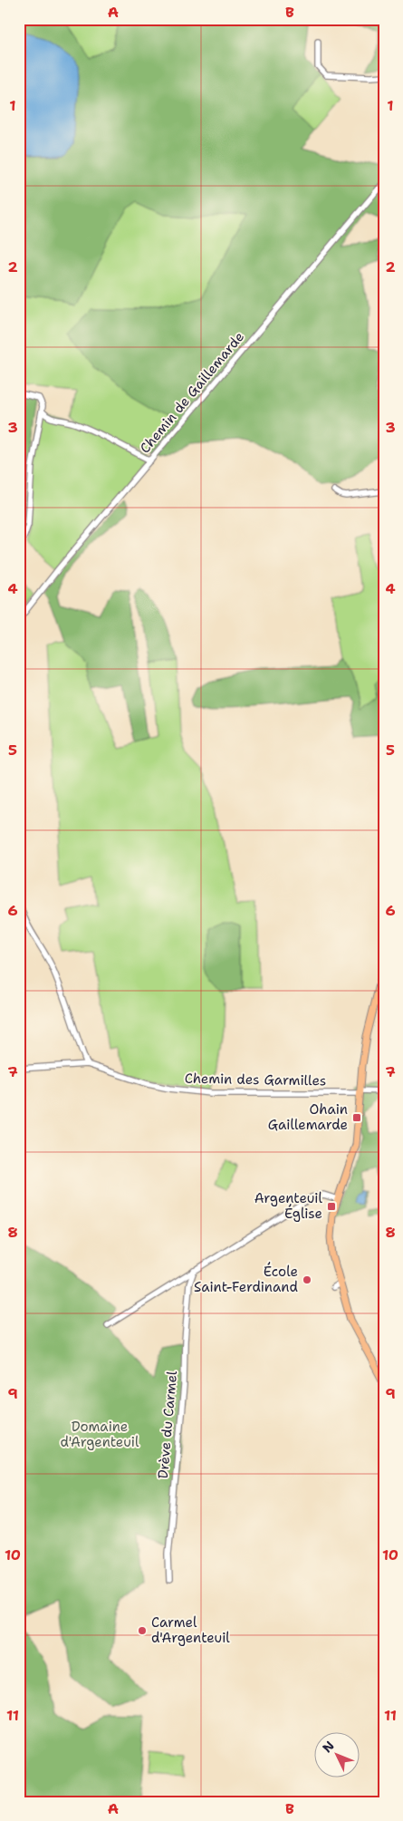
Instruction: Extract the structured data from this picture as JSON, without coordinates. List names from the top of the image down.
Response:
{
  "streets": {
    "street": ["Chemin de Gaillemarde", "Chemin des Garmilles", "Drève du Carmel"]
  },
  "parks": ["Domaine d'Argenteuil"],
  "places": {
    "transit": ["Ohain Gaillemarde", "Argenteuil Église"],
    "other": ["École Saint-Ferdinand", "Carmel d'Argenteuil"]
  },
  "north": "top left",
  "grid": {
    "columns": ["A", "B"],
    "rows": [
      "1",
      "2",
      "3",
      "4",
      "5",
      "6",
      "7",
      "8",
      "9",
      "10",
      "11"
    ]
  }
}
